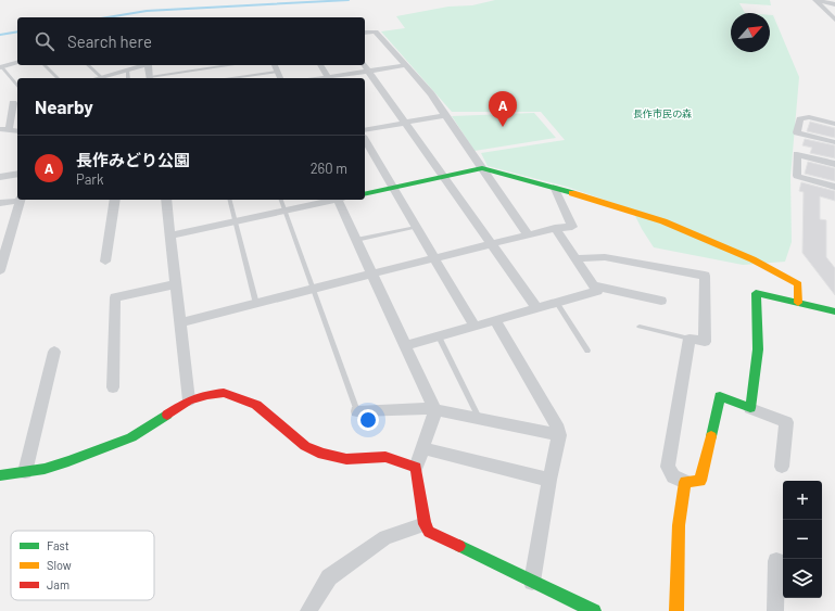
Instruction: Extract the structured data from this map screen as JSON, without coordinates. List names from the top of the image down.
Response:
{
  "parks": ["長作市民の森"],
  "legend": ["Fast", "Slow", "Jam"],
  "north": "top right",
  "page": {
    "search": "Search here",
    "heading": "Nearby",
    "pins": "A",
    "list": [
      {
        "mark": "A",
        "name": "長作みどり公園",
        "note": "Park",
        "value": "260 m"
      }
    ],
    "map_buttons": ["+", "−"]
  }
}
